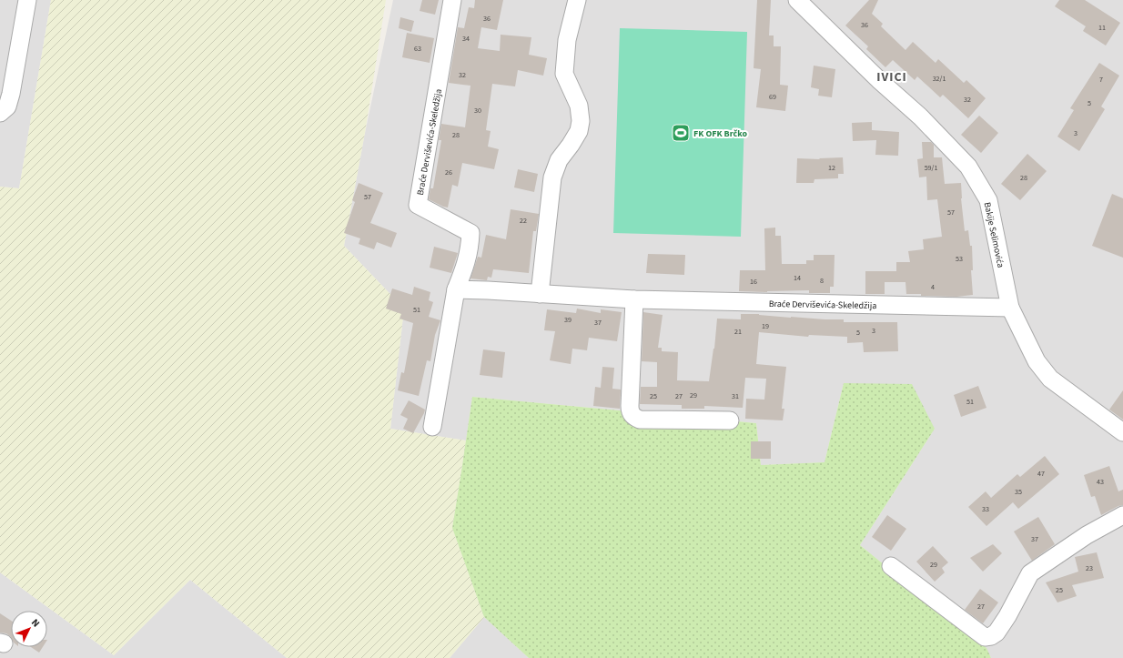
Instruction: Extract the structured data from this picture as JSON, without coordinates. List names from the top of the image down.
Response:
{
  "streets": {
    "street": ["Braće Derviševića-Skeledžija", "Bakije Selimovića"]
  },
  "crossings": [
    ["Braće Derviševića-Skeledžija", "Bakije Selimovića"]
  ],
  "districts": ["IVICI"],
  "places": {
    "sports": ["FK OFK Brčko"]
  },
  "house_numbers": [
    "36",
    "36",
    "11",
    "34",
    "63",
    "32",
    "32/1",
    "7",
    "69",
    "32",
    "5",
    "30",
    "3",
    "28",
    "12",
    "59/1",
    "26",
    "28",
    "57",
    "57",
    "22",
    "53",
    "14",
    "8",
    "16",
    "4",
    "51",
    "39",
    "37",
    "19",
    "3",
    "21",
    "5",
    "29",
    "25",
    "27",
    "31",
    "51",
    "47",
    "43",
    "35",
    "33",
    "37",
    "29",
    "23",
    "25",
    "27"
  ],
  "north": "top right"
}
